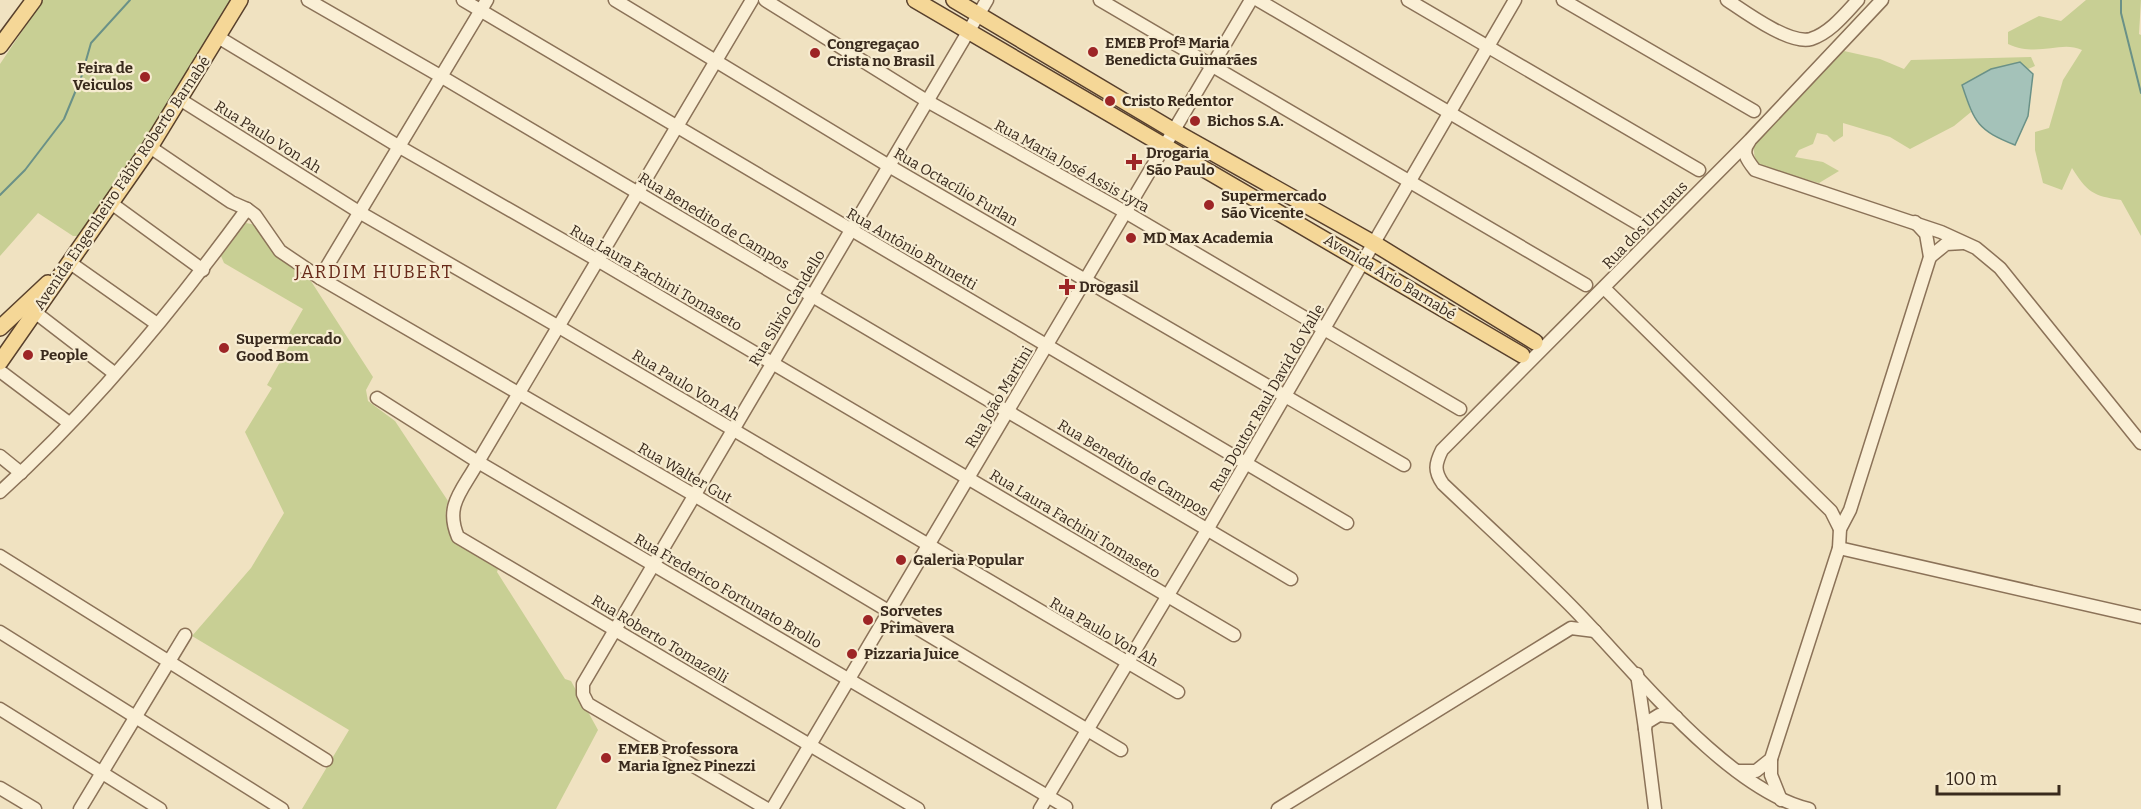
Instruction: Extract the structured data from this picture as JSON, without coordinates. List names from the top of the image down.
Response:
{
  "streets": {
    "main road": ["Avenida Engenheiro Fábio Roberto Barnabé", "Avenida Ário Barnabé"],
    "street": [
      "Rua Paulo Von Ah",
      "Rua Maria José Assis Lyra",
      "Rua Octacílio Furlan",
      "Rua Benedito de Campos",
      "Rua dos Urutaus",
      "Rua Antônio Brunetti",
      "Rua Laura Fachini Tomaseto",
      "Rua Silvio Candello",
      "Rua João Martini",
      "Rua Doutor Raul David do Valle",
      "Rua Walter Gut",
      "Rua Frederico Fortunato Brollo",
      "Rua Roberto Tomazelli"
    ]
  },
  "crossings": [
    ["Rua Paulo Von Ah", "Avenida Engenheiro Fábio Roberto Barnabé"],
    ["Rua Paulo Von Ah", "Rua Silvio Candello"],
    ["Rua Paulo Von Ah", "Rua João Martini"],
    ["Rua Paulo Von Ah", "Rua Doutor Raul David do Valle"],
    ["Rua Paulo Von Ah", "Rua Roberto Tomazelli"],
    ["Rua Maria José Assis Lyra", "Rua Silvio Candello"],
    ["Rua Maria José Assis Lyra", "Rua João Martini"],
    ["Rua Maria José Assis Lyra", "Rua Doutor Raul David do Valle"],
    ["Avenida Engenheiro Fábio Roberto Barnabé", "Rua Laura Fachini Tomaseto"],
    ["Rua Octacílio Furlan", "Rua Silvio Candello"],
    ["Rua Octacílio Furlan", "Rua João Martini"],
    ["Rua Octacílio Furlan", "Rua Doutor Raul David do Valle"],
    ["Rua Octacílio Furlan", "Rua Roberto Tomazelli"],
    ["Rua Benedito de Campos", "Rua Silvio Candello"],
    ["Rua Benedito de Campos", "Rua João Martini"],
    ["Rua Benedito de Campos", "Rua Doutor Raul David do Valle"],
    ["Rua Benedito de Campos", "Rua Roberto Tomazelli"],
    ["Rua Antônio Brunetti", "Rua Silvio Candello"],
    ["Rua Antônio Brunetti", "Rua João Martini"],
    ["Rua Antônio Brunetti", "Rua Doutor Raul David do Valle"],
    ["Rua Antônio Brunetti", "Rua Roberto Tomazelli"],
    ["Avenida Ário Barnabé", "Rua Silvio Candello"],
    ["Avenida Ário Barnabé", "Rua João Martini"],
    ["Avenida Ário Barnabé", "Rua Doutor Raul David do Valle"],
    ["Rua Laura Fachini Tomaseto", "Rua Silvio Candello"],
    ["Rua Laura Fachini Tomaseto", "Rua João Martini"],
    ["Rua Laura Fachini Tomaseto", "Rua Doutor Raul David do Valle"],
    ["Rua Laura Fachini Tomaseto", "Rua Roberto Tomazelli"],
    ["Rua Silvio Candello", "Rua Walter Gut"],
    ["Rua Silvio Candello", "Rua Frederico Fortunato Brollo"],
    ["Rua Silvio Candello", "Rua Roberto Tomazelli"],
    ["Rua João Martini", "Rua Walter Gut"],
    ["Rua João Martini", "Rua Frederico Fortunato Brollo"],
    ["Rua João Martini", "Rua Roberto Tomazelli"],
    ["Rua Doutor Raul David do Valle", "Rua Walter Gut"],
    ["Rua Doutor Raul David do Valle", "Rua Frederico Fortunato Brollo"],
    ["Rua Walter Gut", "Rua Roberto Tomazelli"],
    ["Rua Frederico Fortunato Brollo", "Rua Roberto Tomazelli"]
  ],
  "districts": ["JARDIM HUBERT"],
  "places": {
    "other": [
      "EMEB Profª Maria Benedicta Guimarães",
      "Congregaçao Crista no Brasil",
      "Feira de Veiculos",
      "Cristo Redentor",
      "Bichos S.A.",
      "Supermercado São Vicente",
      "MD Max Academia",
      "Supermercado Good Bom",
      "People",
      "Galeria Popular",
      "Sorvetes Primavera",
      "Pizzaria Juice",
      "EMEB Professora Maria Ignez Pinezzi"
    ],
    "health": ["Drogaria São Paulo", "Drogasil"]
  },
  "scale_bar": "100 m"
}
